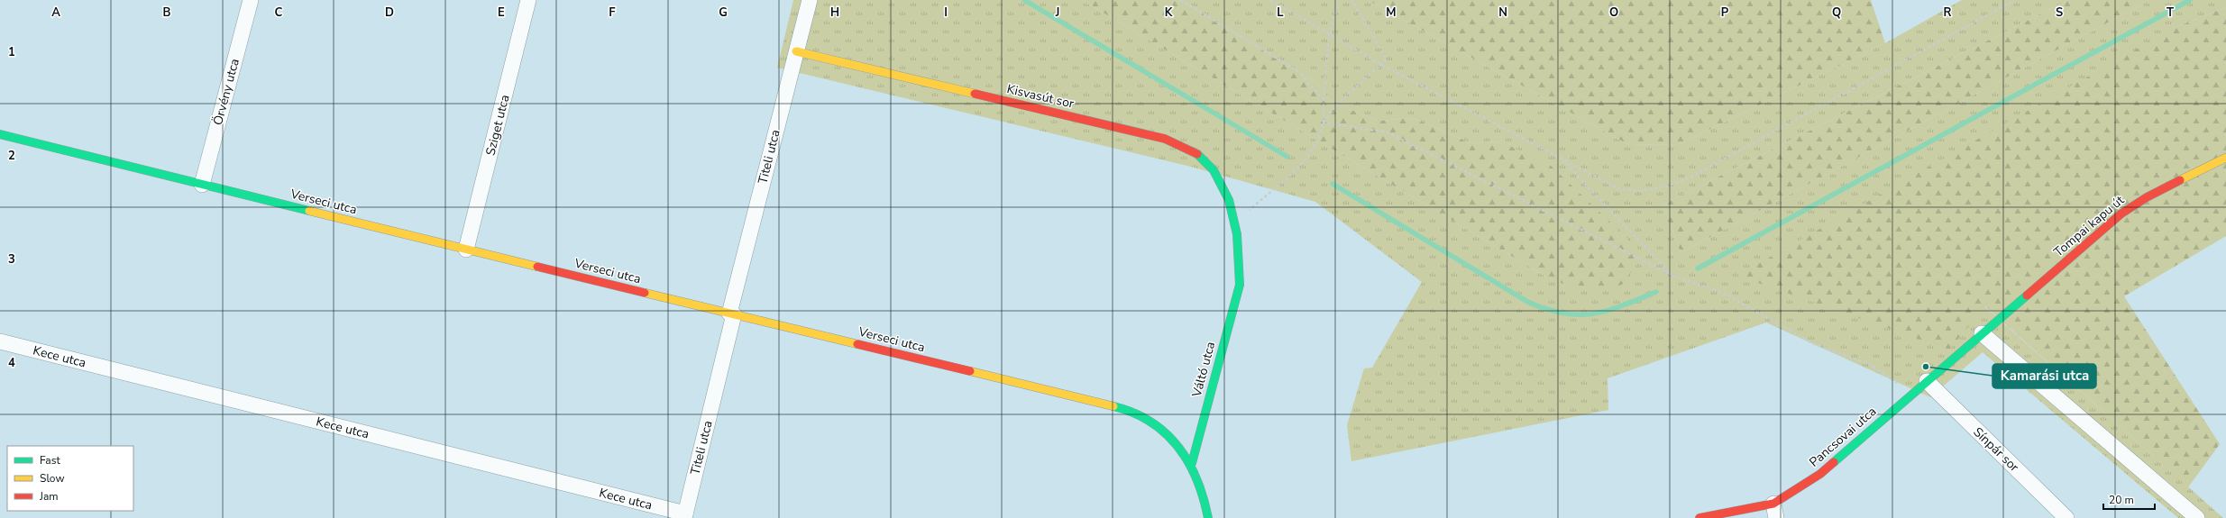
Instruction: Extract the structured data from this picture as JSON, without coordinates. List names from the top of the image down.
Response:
{
  "streets": {
    "street": [
      "Örvény utca",
      "Kisvasút sor",
      "Sziget utca",
      "Titeli utca",
      "Verseci utca",
      "Tompai kapu út",
      "Kece utca",
      "Váltó utca",
      "Pancsovai utca",
      "Sínpár sor"
    ]
  },
  "crossings": [
    ["Örvény utca", "Verseci utca"],
    ["Kisvasút sor", "Titeli utca"],
    ["Kisvasút sor", "Váltó utca"],
    ["Sziget utca", "Verseci utca"],
    ["Titeli utca", "Verseci utca"],
    ["Titeli utca", "Kece utca"],
    ["Verseci utca", "Váltó utca"],
    ["Tompai kapu út", "Pancsovai utca"],
    ["Pancsovai utca", "Sínpár sor"]
  ],
  "places": ["Kamarási utca"],
  "legend": ["Fast", "Slow", "Jam"],
  "scale_bar": "20 m",
  "grid": {
    "columns": [
      "A",
      "B",
      "C",
      "D",
      "E",
      "F",
      "G",
      "H",
      "I",
      "J",
      "K",
      "L",
      "M",
      "N",
      "O",
      "P",
      "Q",
      "R",
      "S",
      "T"
    ],
    "rows": [
      "1",
      "2",
      "3",
      "4"
    ]
  }
}
